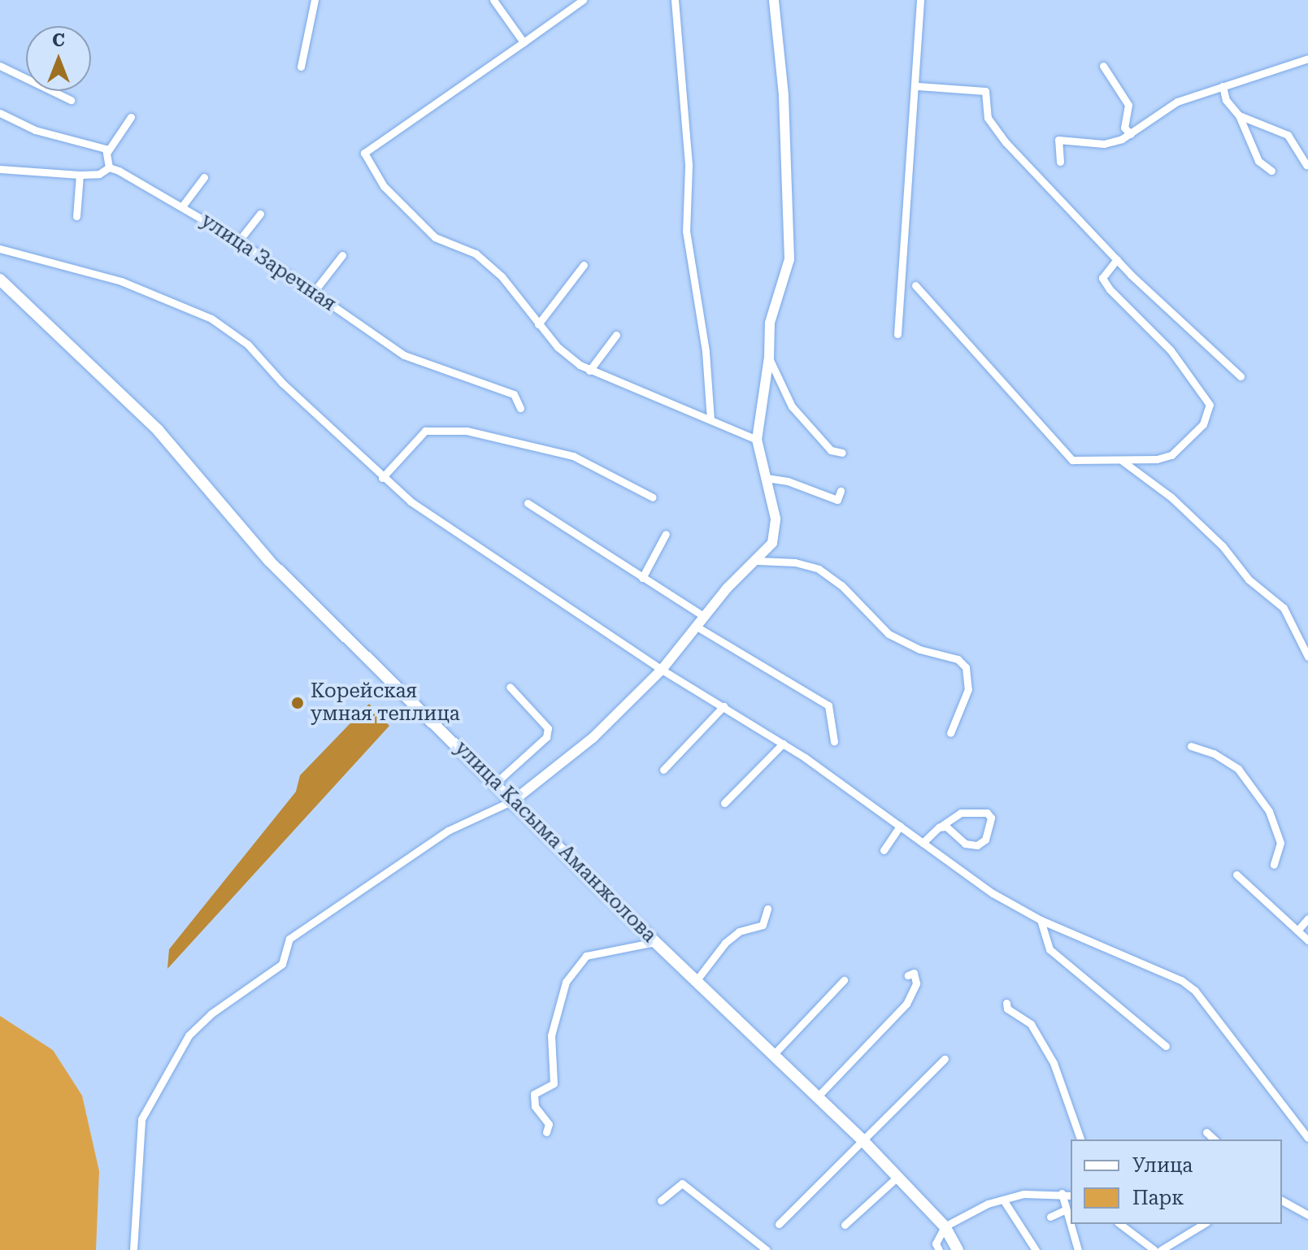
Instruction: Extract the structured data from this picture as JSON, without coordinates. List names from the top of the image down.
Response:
{
  "streets": {
    "main road": ["улица Касыма Аманжолова"],
    "street": ["улица Заречная"]
  },
  "places": ["Корейская умная теплица"],
  "legend": ["Улица", "Парк"],
  "north": "top"
}
